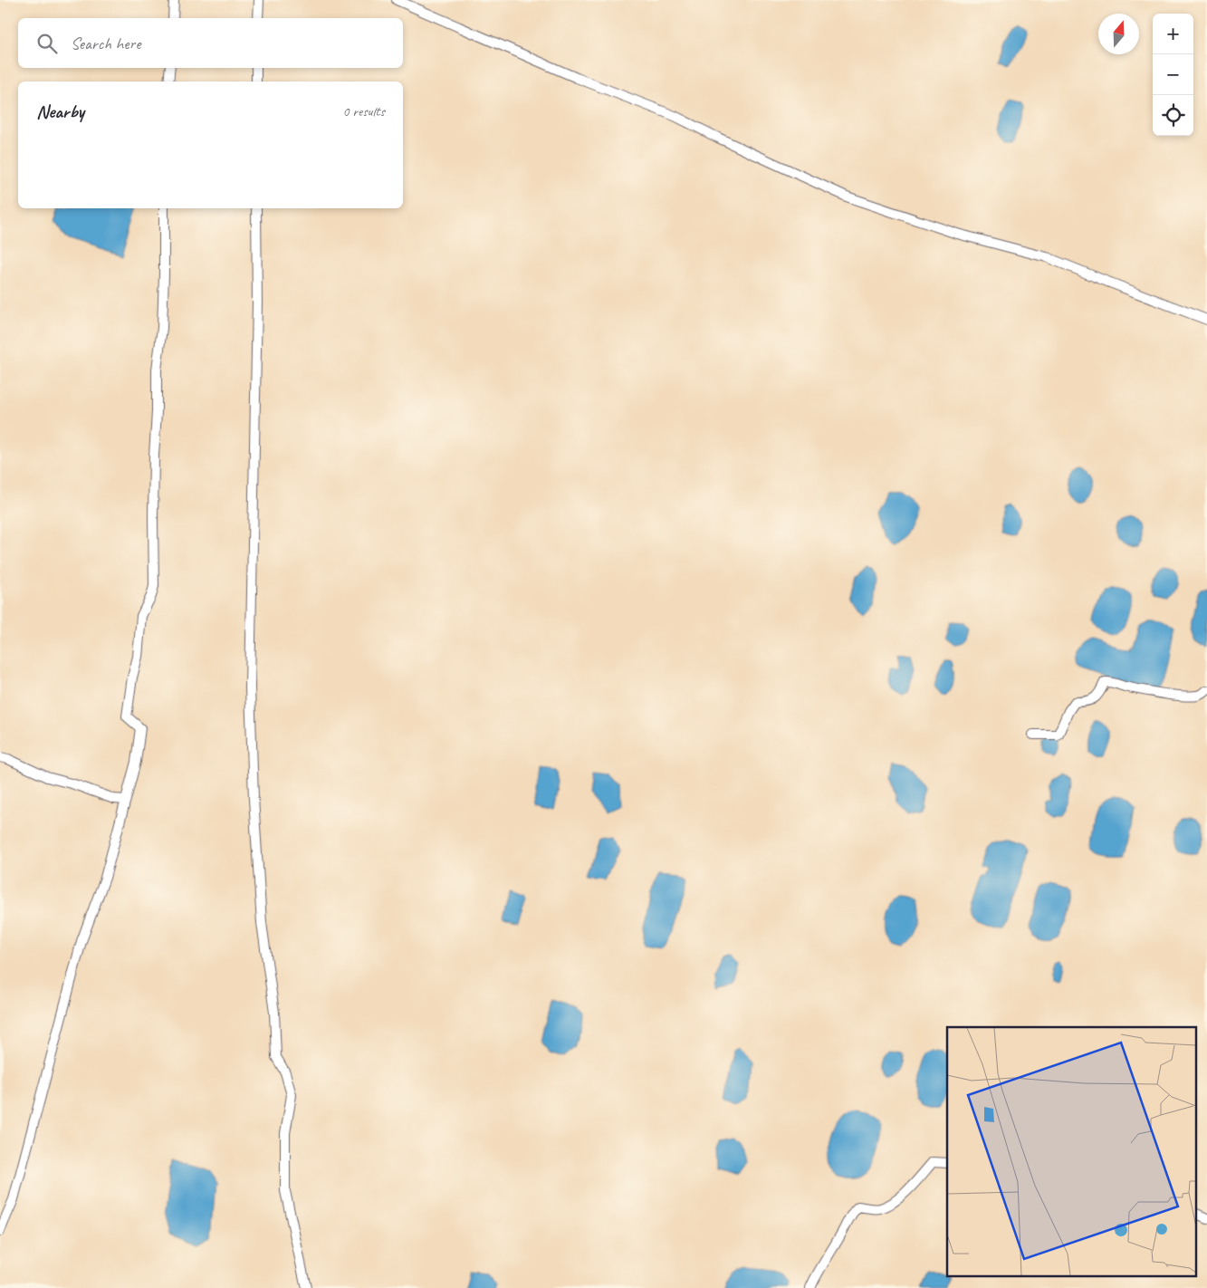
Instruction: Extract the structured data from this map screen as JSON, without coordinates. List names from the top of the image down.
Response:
{
  "north": "top",
  "page": {
    "map_buttons": ["+", "−"],
    "search": "Search here",
    "heading": ["Nearby", "0 results"]
  }
}
